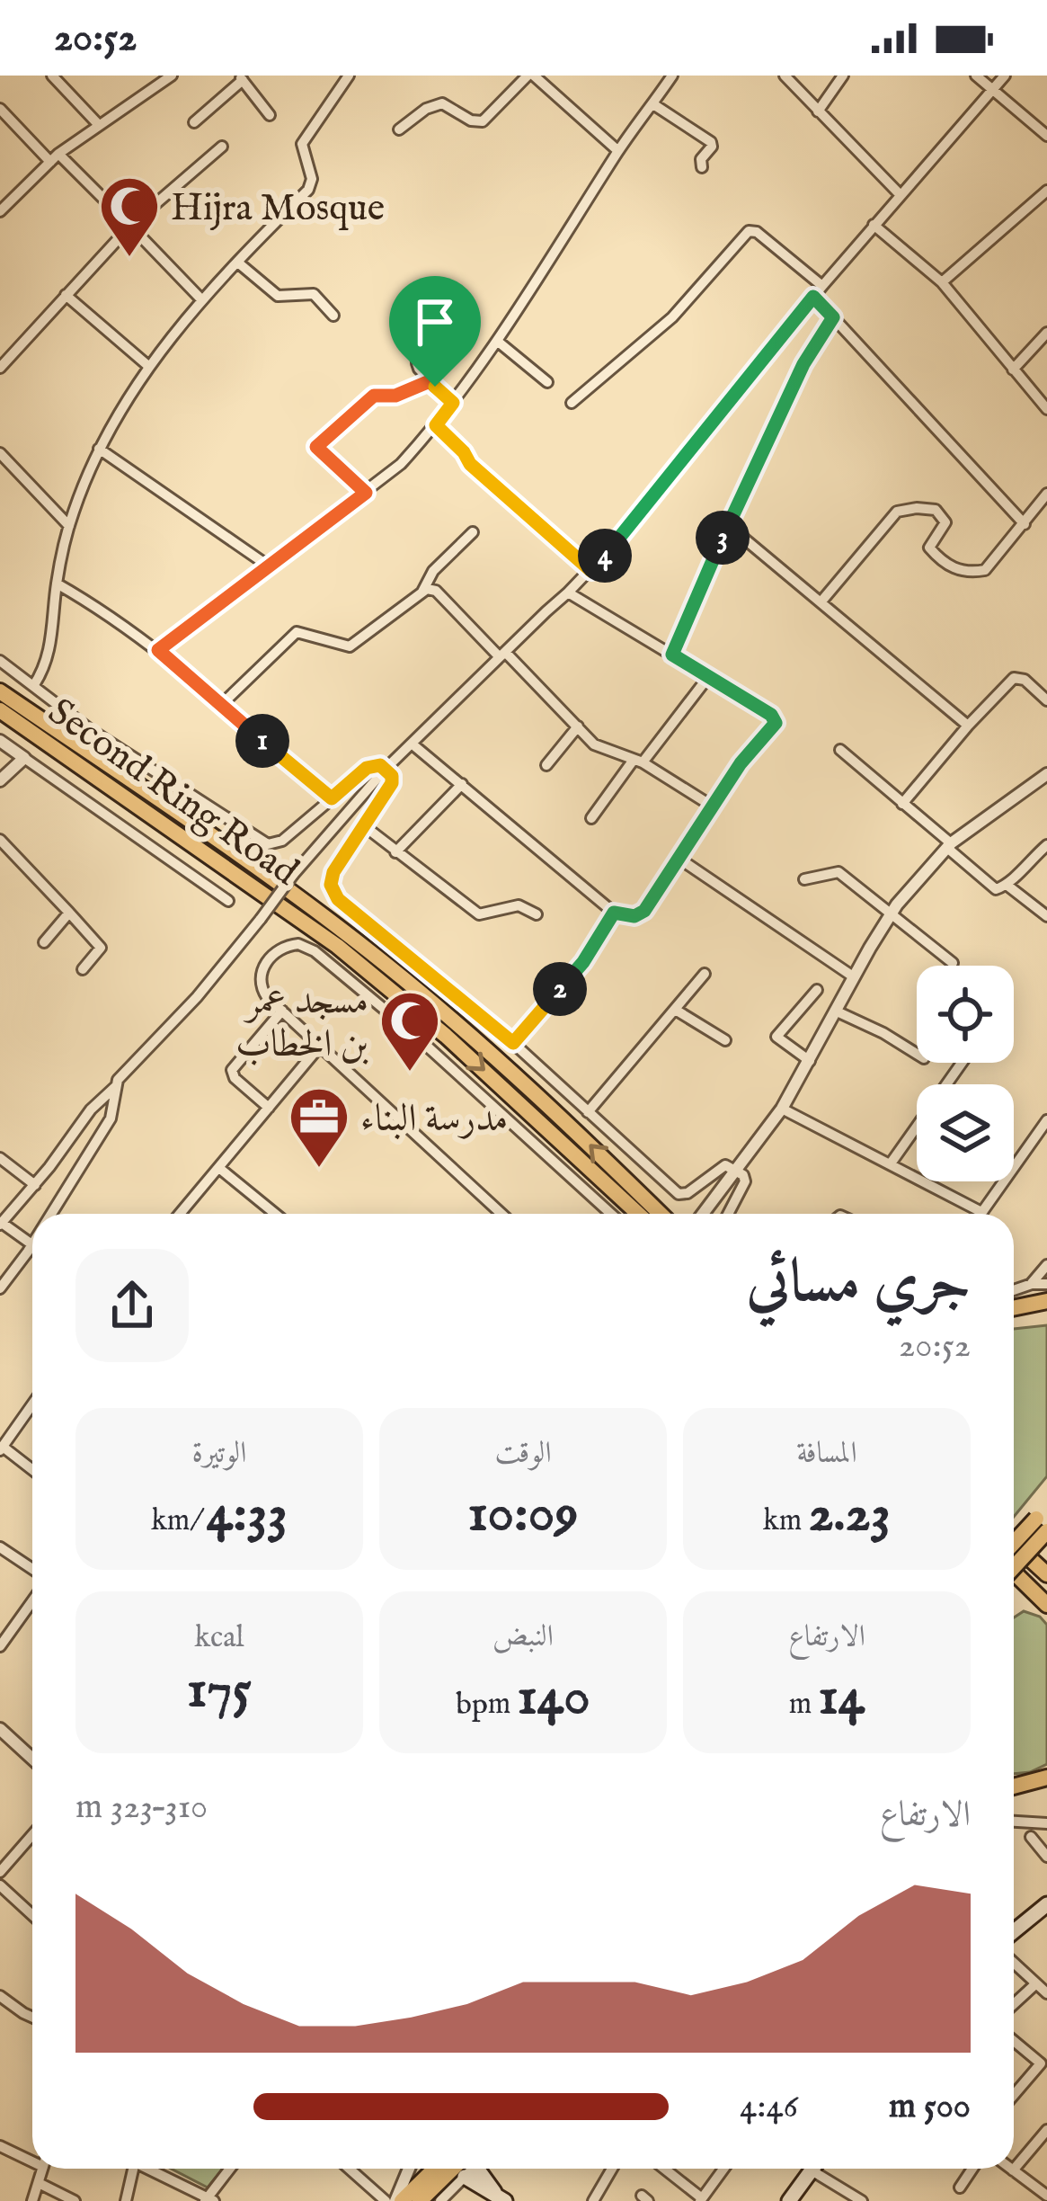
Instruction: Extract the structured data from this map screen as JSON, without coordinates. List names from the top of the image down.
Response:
{
  "streets": {
    "highway": ["Second Ring Road"]
  },
  "places": {
    "mosque": ["Hijra Mosque", "مسجد عمر بن الخطاب"],
    "office": ["مدرسة البناء"]
  },
  "page": {
    "status": "20:52",
    "pins": [
      "3",
      "4",
      "1",
      "2"
    ],
    "heading": ["جري مسائي", "20:52"],
    "stats": [
      ["المسافة", "2.23 km"],
      ["الوقت", "10:09"],
      ["الوتيرة", "4:33 /km"],
      ["الارتفاع", "14 m"],
      ["النبض", "140 bpm"],
      ["kcal", "175"]
    ],
    "chart": ["الارتفاع", "310–323 m"],
    "list": [
      {
        "name": "500 m",
        "note": "4:46"
      }
    ]
  }
}
